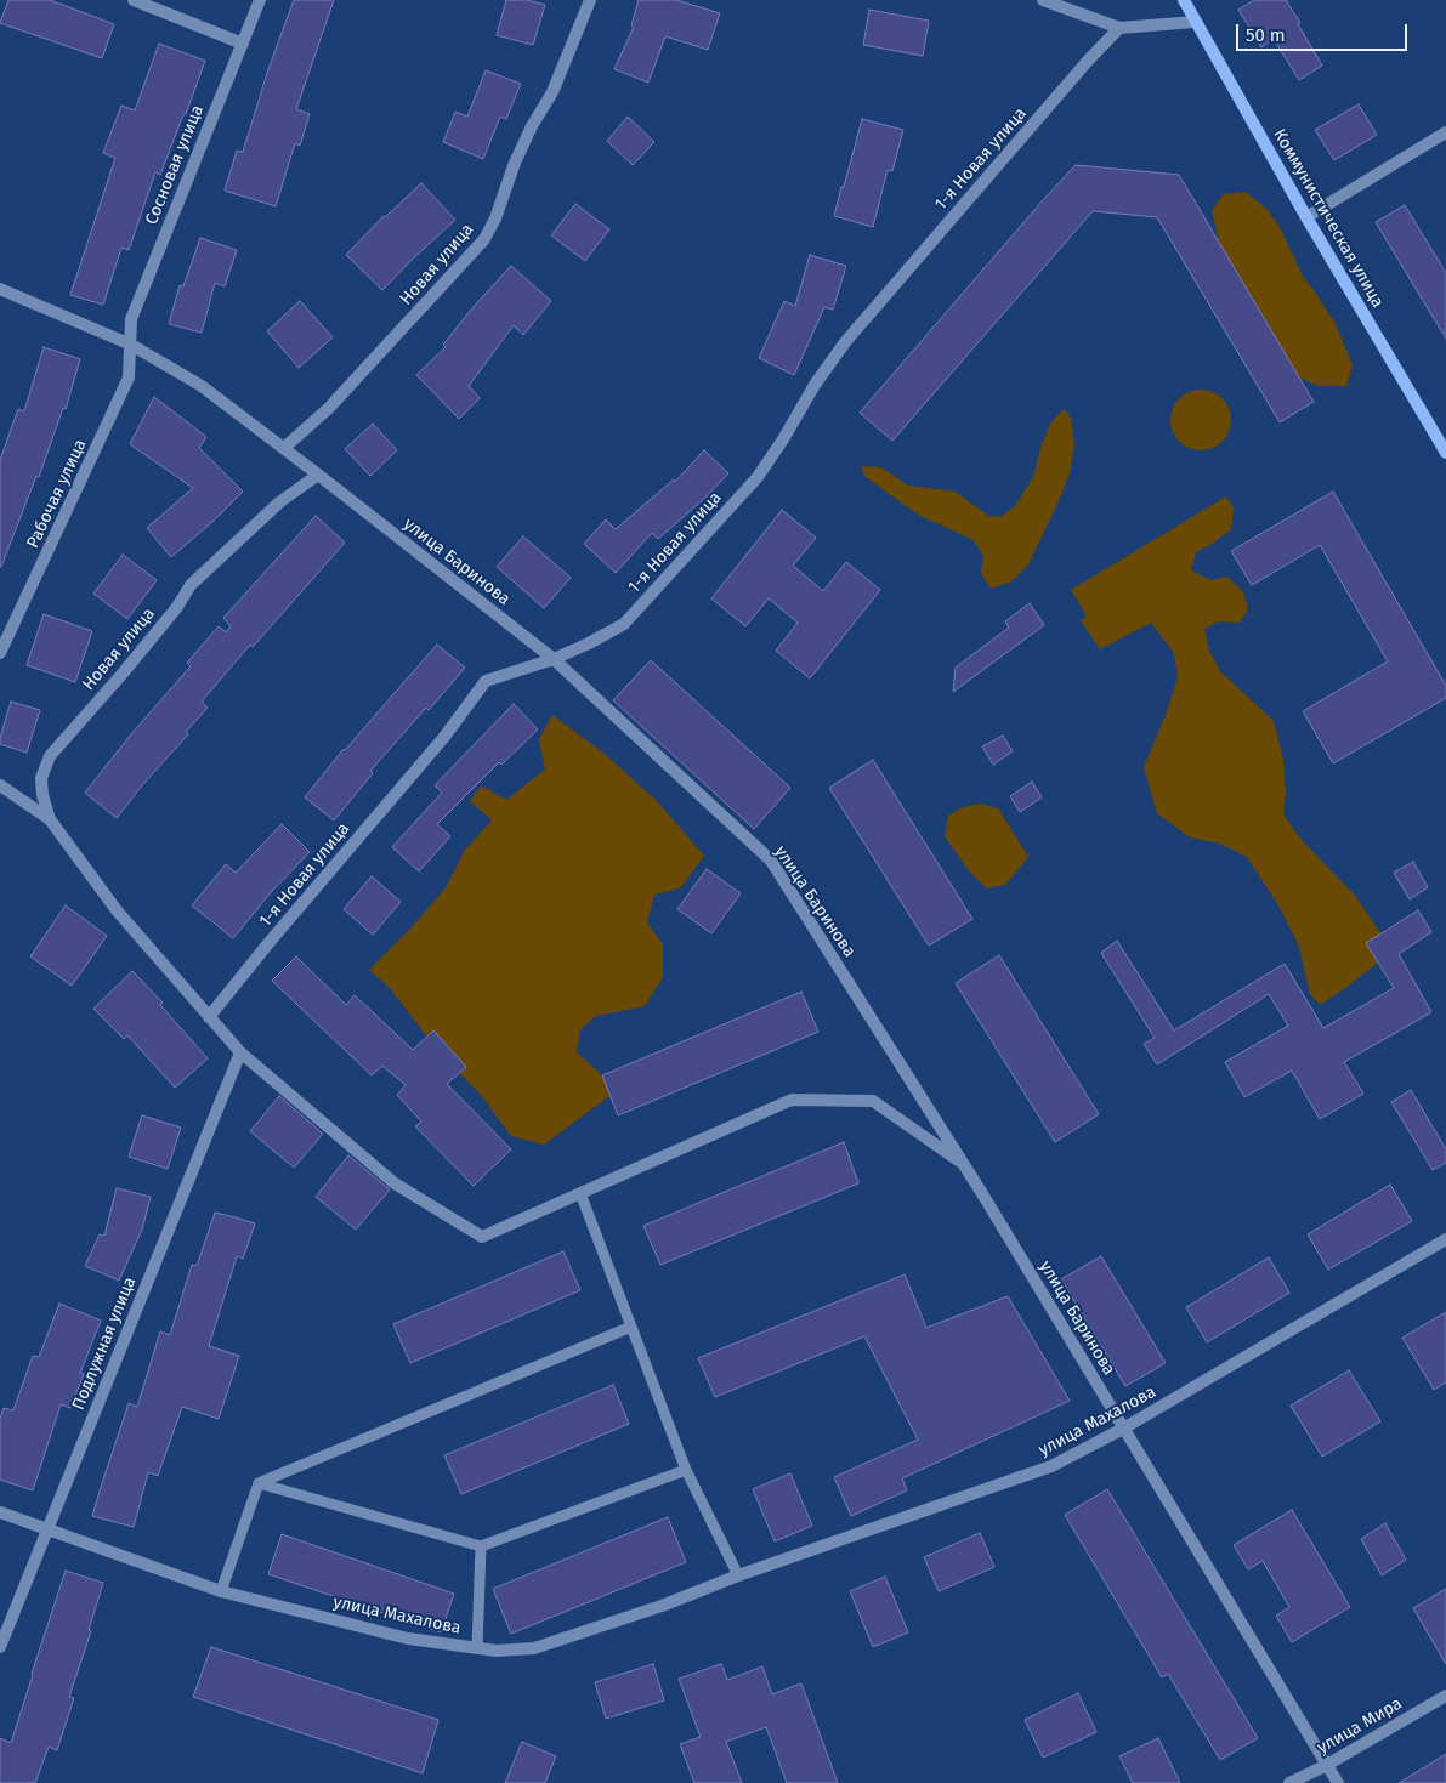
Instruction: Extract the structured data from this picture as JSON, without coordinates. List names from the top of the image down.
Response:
{
  "streets": {
    "street": [
      "1-я Новая улица",
      "Сосновая улица",
      "Коммунистическая улица",
      "Новая улица",
      "Рабочая улица",
      "улица Баринова",
      "Подлужная улица",
      "улица Махалова",
      "улица Мира"
    ]
  },
  "crossings": [
    ["1-я Новая улица", "улица Баринова"],
    ["Сосновая улица", "Рабочая улица"],
    ["Сосновая улица", "улица Баринова"],
    ["Новая улица", "улица Баринова"],
    ["Рабочая улица", "улица Баринова"],
    ["улица Баринова", "улица Махалова"],
    ["улица Баринова", "улица Мира"],
    ["Подлужная улица", "улица Махалова"]
  ],
  "scale_bar": "50 m"
}
